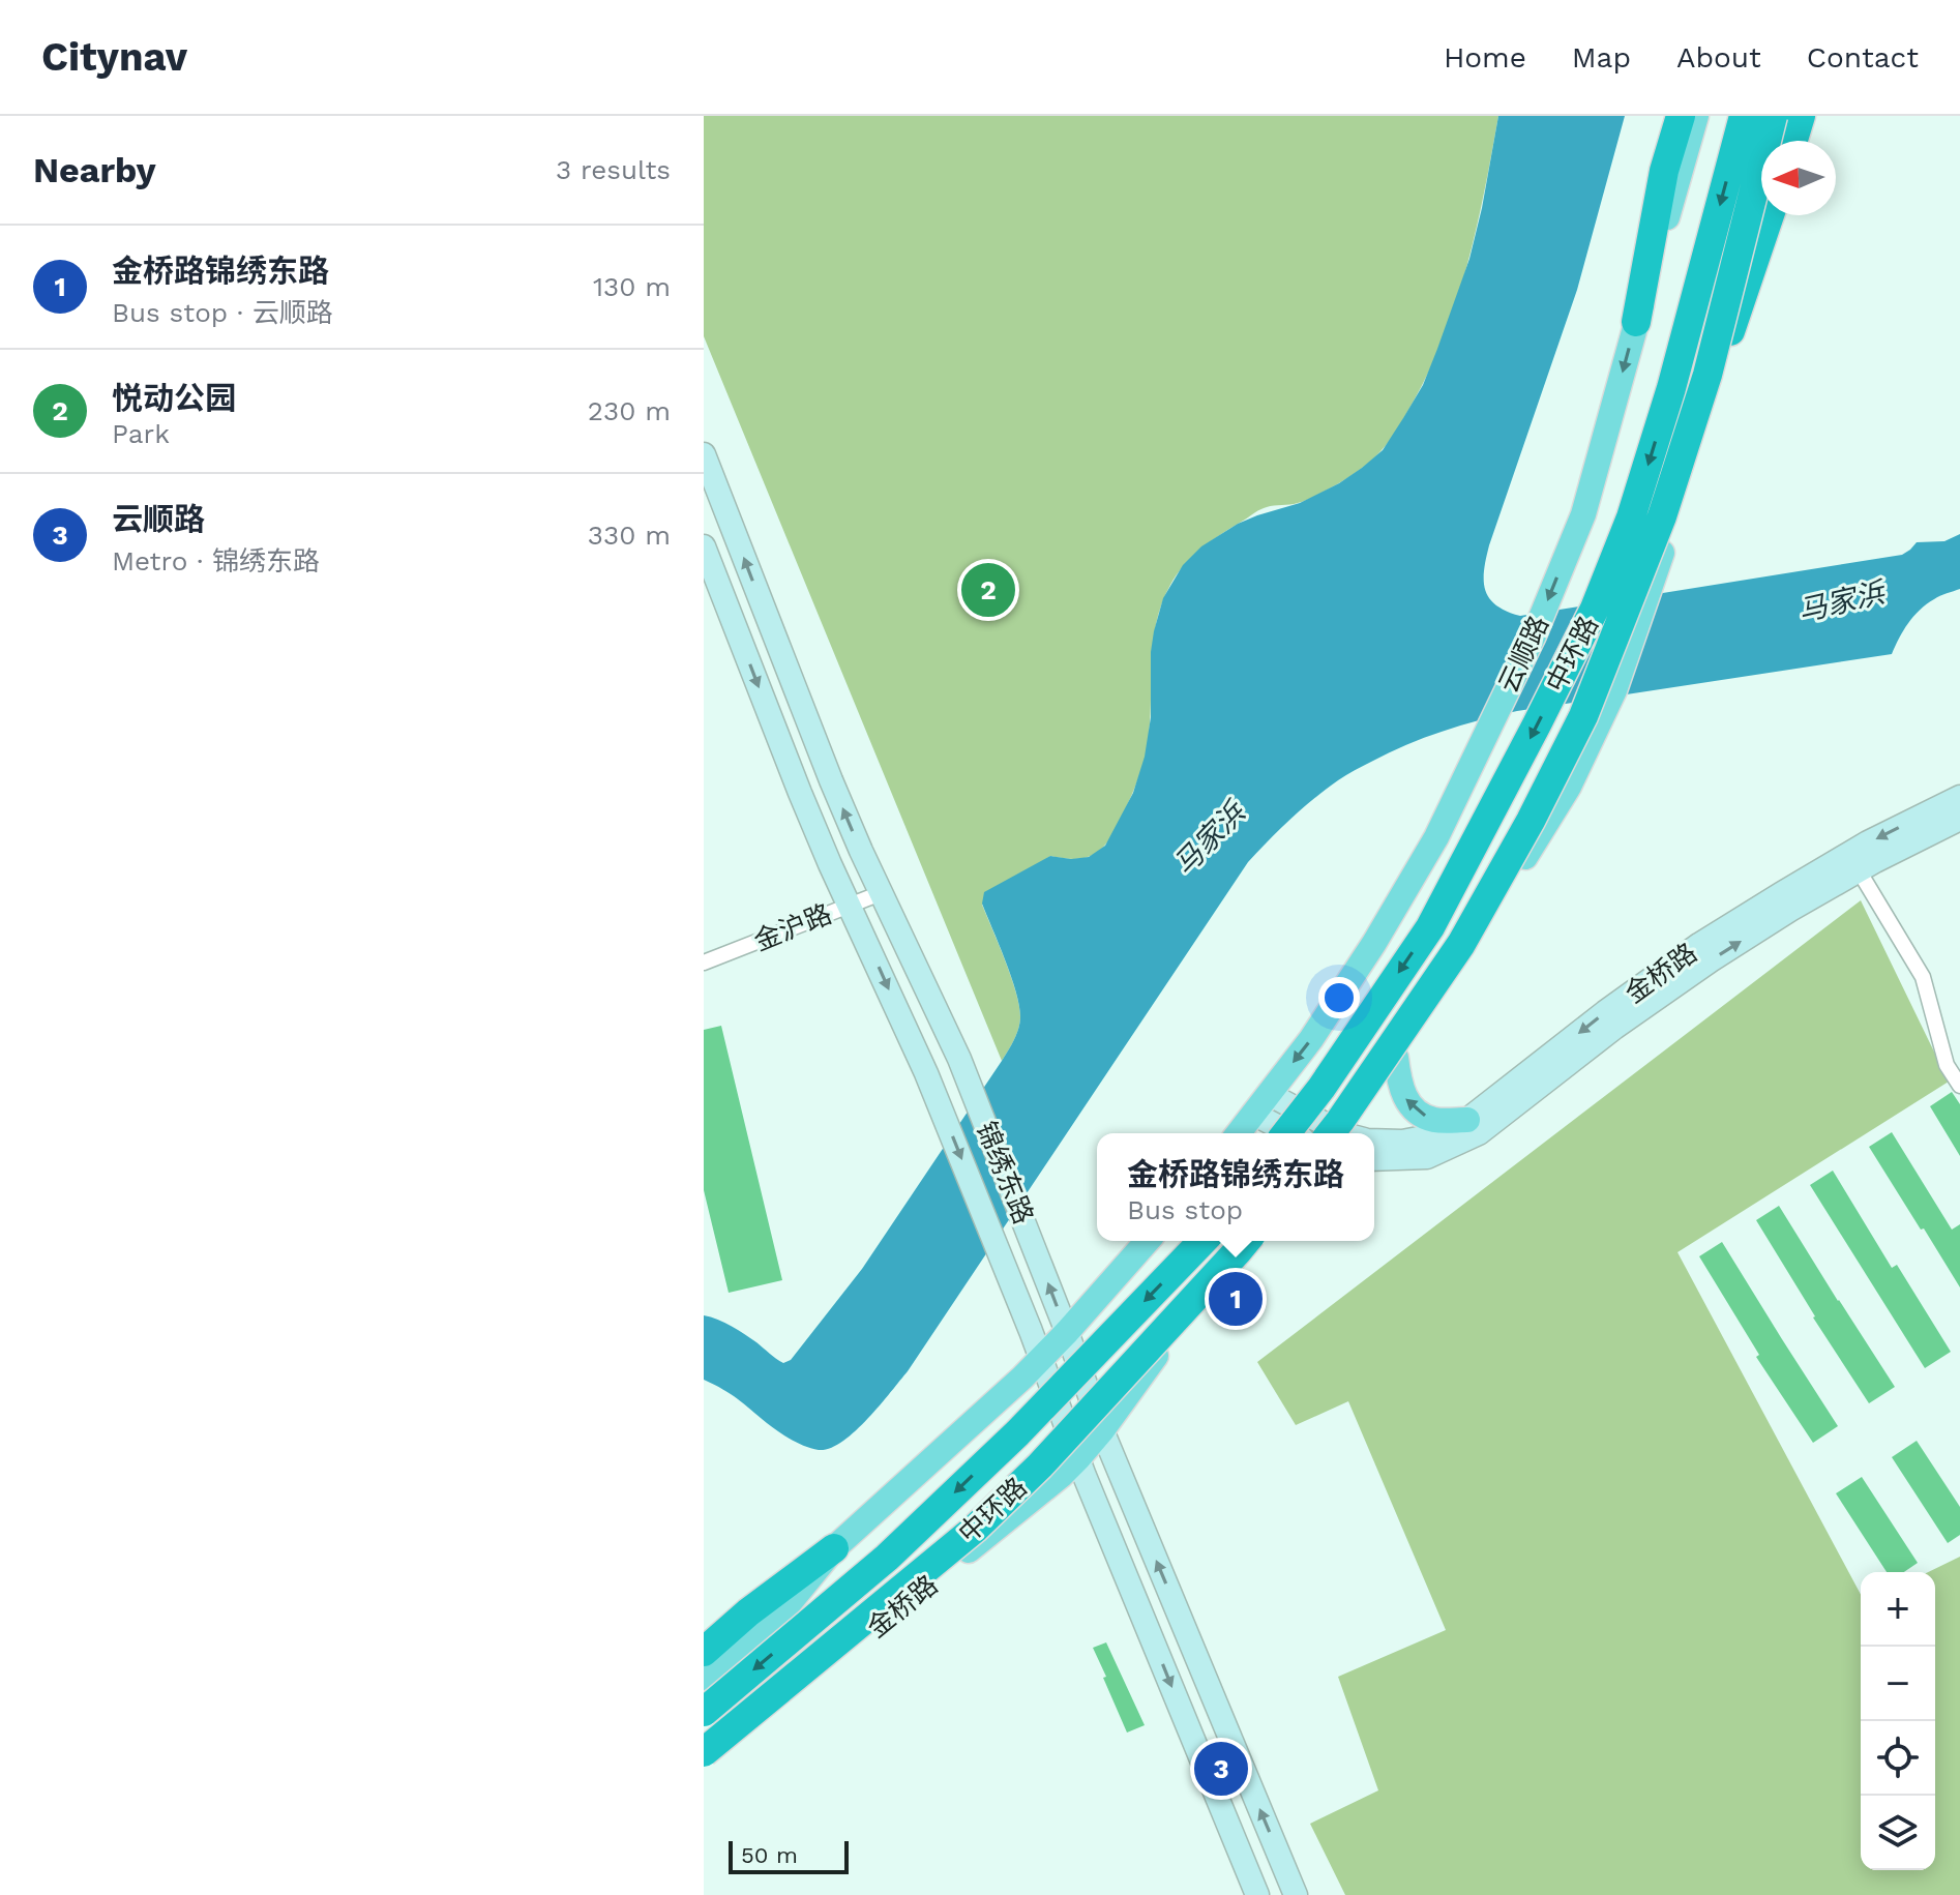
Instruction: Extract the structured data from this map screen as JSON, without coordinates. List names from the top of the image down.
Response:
{
  "streets": {
    "highway": ["中环路"],
    "main road": ["云顺路", "金桥路", "锦绣东路"],
    "street": ["金沪路"]
  },
  "crossings": [
    ["云顺路", "金桥路"],
    ["金沪路", "锦绣东路"],
    ["金桥路", "锦绣东路"]
  ],
  "water": ["马家浜"],
  "scale_bar": "50 m",
  "north": "left",
  "page": {
    "header": "Citynav",
    "nav": [
      "Home",
      "Map",
      "About",
      "Contact"
    ],
    "heading": ["Nearby", "3 results"],
    "list": [
      {
        "mark": "1",
        "name": "金桥路锦绣东路",
        "note": "Bus stop · 云顺路",
        "value": "130 m"
      },
      {
        "mark": "2",
        "name": "悦动公园",
        "note": "Park",
        "value": "230 m"
      },
      {
        "mark": "3",
        "name": "云顺路",
        "note": "Metro · 锦绣东路",
        "value": "330 m"
      }
    ],
    "pins": ["2", "1", "3"],
    "popup": ["金桥路锦绣东路", "Bus stop"],
    "map_buttons": ["+", "−"],
    "scale": "50 m"
  }
}
